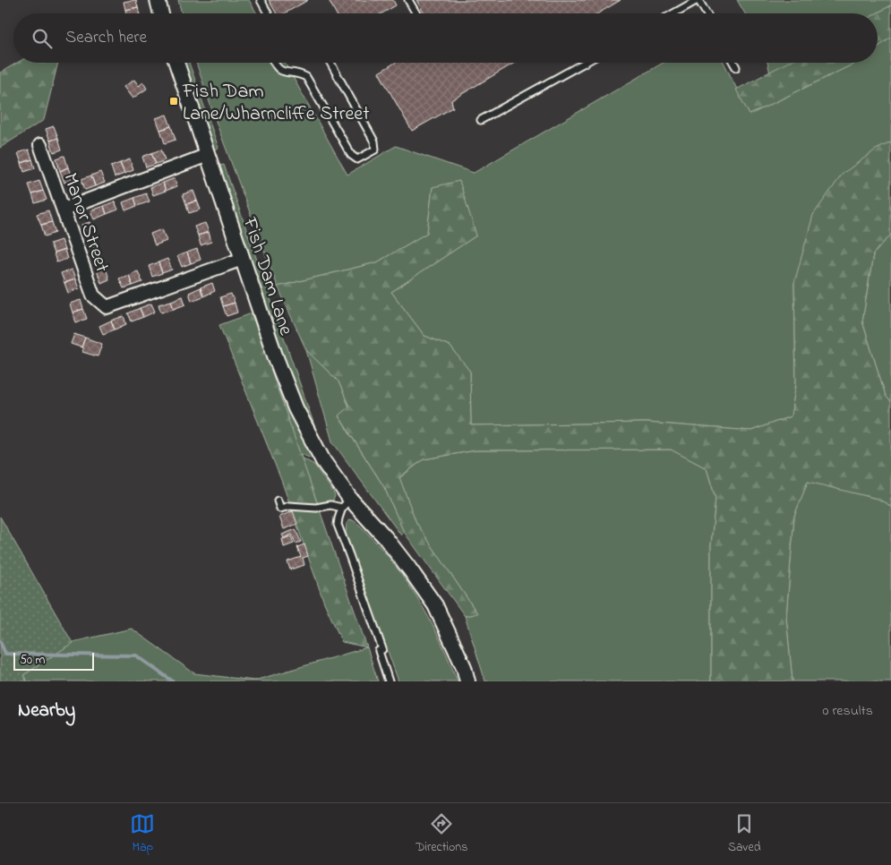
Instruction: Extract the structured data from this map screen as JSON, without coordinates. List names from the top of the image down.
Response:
{
  "streets": {
    "street": ["Manor Street", "Fish Dam Lane"]
  },
  "crossings": [
    ["Manor Street", "Fish Dam Lane"]
  ],
  "places": {
    "transit": ["Fish Dam Lane/Wharncliffe Street"]
  },
  "scale_bar": "50 m",
  "page": {
    "search": "Search here",
    "scale": "50 m",
    "heading": ["Nearby", "0 results"],
    "nav": ["Map", "Directions", "Saved"]
  }
}
